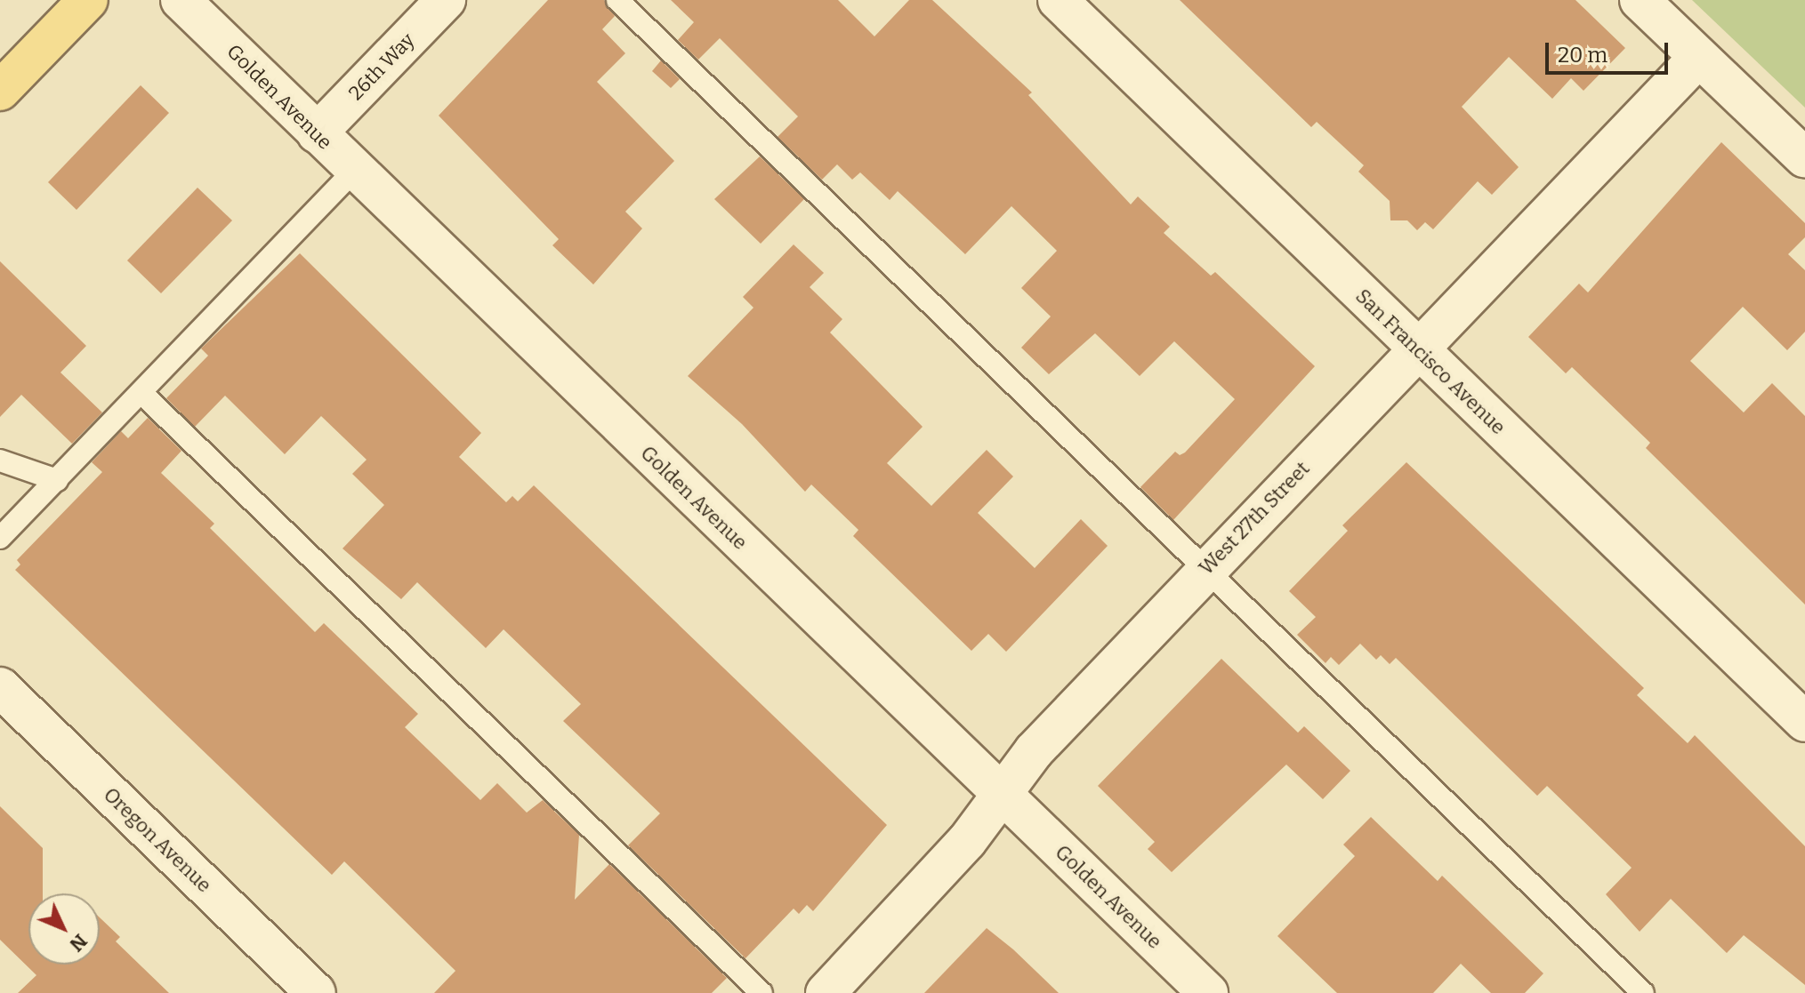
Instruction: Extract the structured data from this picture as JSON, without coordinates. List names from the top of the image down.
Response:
{
  "streets": {
    "street": [
      "26th Way",
      "Golden Avenue",
      "San Francisco Avenue",
      "West 27th Street",
      "Oregon Avenue"
    ]
  },
  "crossings": [
    ["26th Way", "Golden Avenue"],
    ["Golden Avenue", "West 27th Street"],
    ["San Francisco Avenue", "West 27th Street"]
  ],
  "scale_bar": "20 m",
  "north": "bottom right"
}
